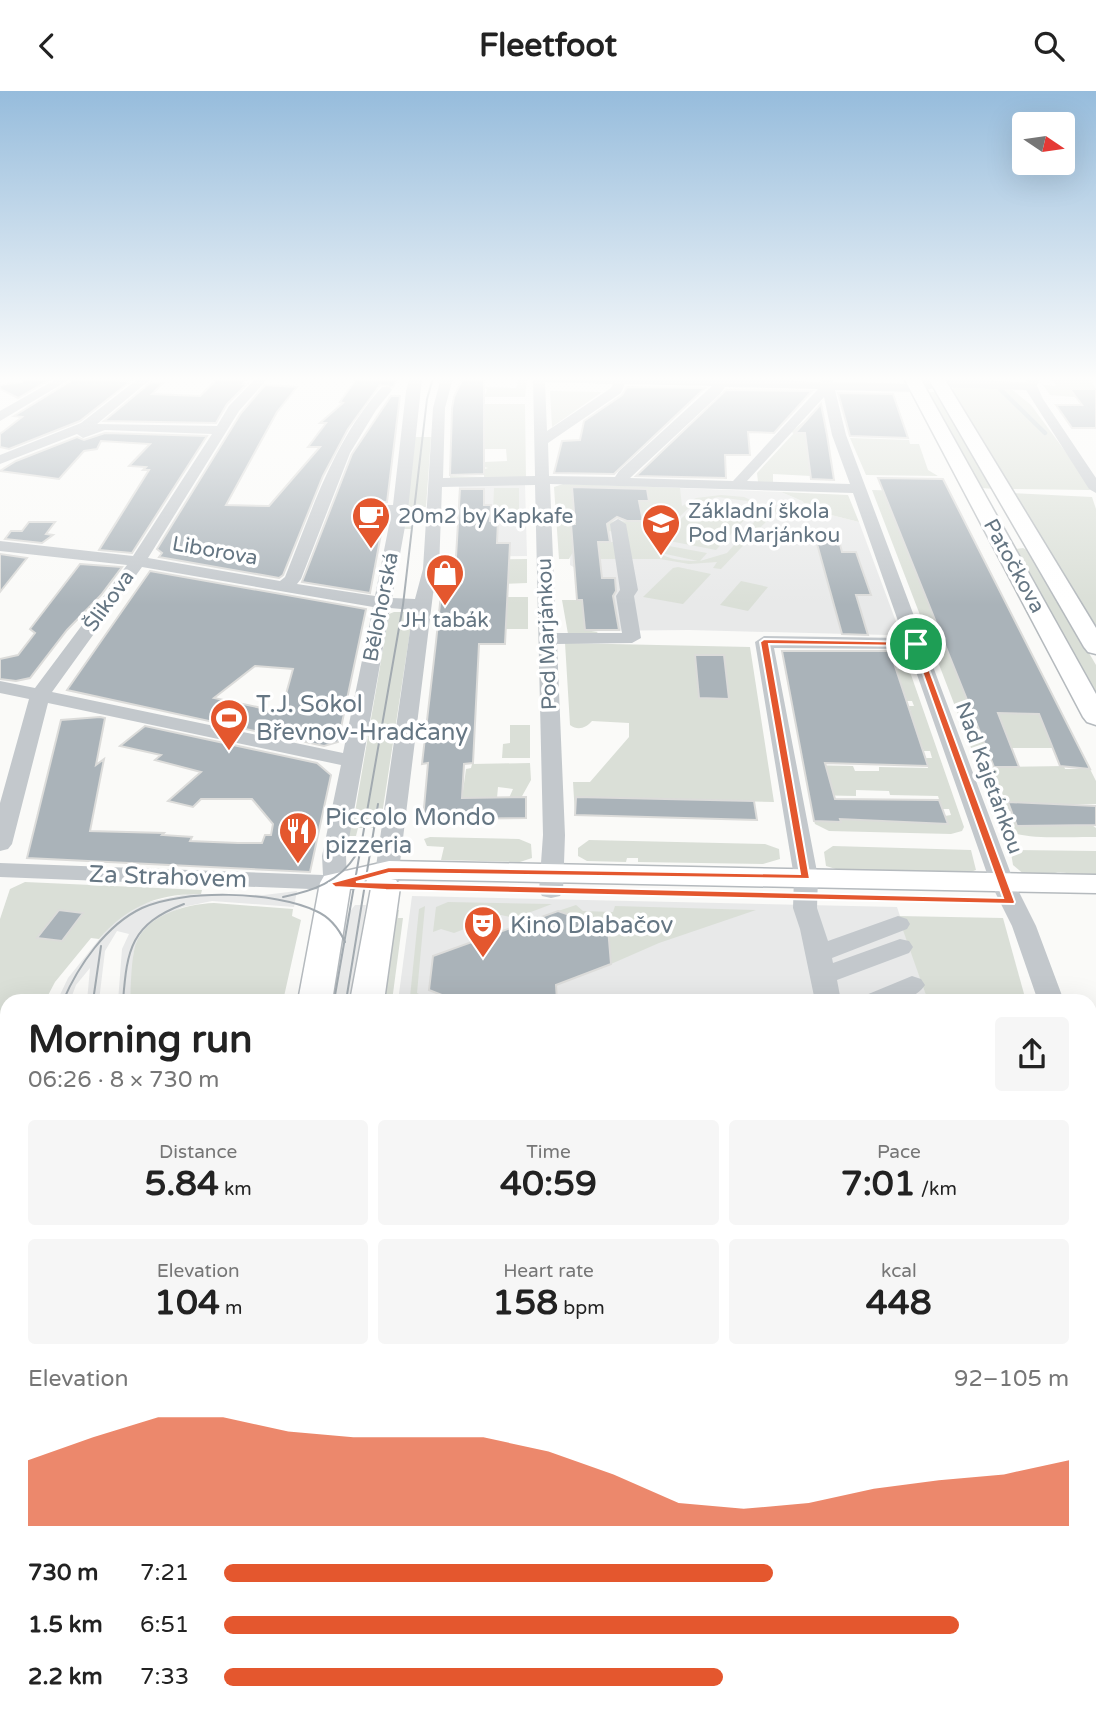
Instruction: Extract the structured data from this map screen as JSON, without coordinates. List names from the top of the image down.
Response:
{
  "streets": {
    "main road": ["Patočkova", "Bělohorská"],
    "street": [
      "Liborova",
      "Šlikova",
      "Pod Marjánkou",
      "Nad Kajetánkou",
      "Za Strahovem"
    ]
  },
  "crossings": [
    ["Liborova", "Šlikova"],
    ["Liborova", "Bělohorská"],
    ["Bělohorská", "Za Strahovem"]
  ],
  "places": {
    "cafe": ["20m2 by Kapkafe"],
    "school or university": ["Základní škola Pod Marjánkou"],
    "shop": ["JH tabák"],
    "sports": ["T.J. Sokol Břevnov-Hradčany"],
    "restaurant": ["Piccolo Mondo pizzeria"],
    "theatre": ["Kino Dlabačov"]
  },
  "north": "right",
  "page": {
    "header": "Fleetfoot",
    "heading": ["Morning run", "06:26 · 8 × 730 m"],
    "stats": [
      ["Distance", "5.84 km"],
      ["Time", "40:59"],
      ["Pace", "7:01 /km"],
      ["Elevation", "104 m"],
      ["Heart rate", "158 bpm"],
      ["kcal", "448"]
    ],
    "chart": ["Elevation", "92–105 m"],
    "list": [
      {
        "name": "730 m",
        "note": "7:21"
      },
      {
        "name": "1.5 km",
        "note": "6:51"
      },
      {
        "name": "2.2 km",
        "note": "7:33"
      }
    ]
  }
}
